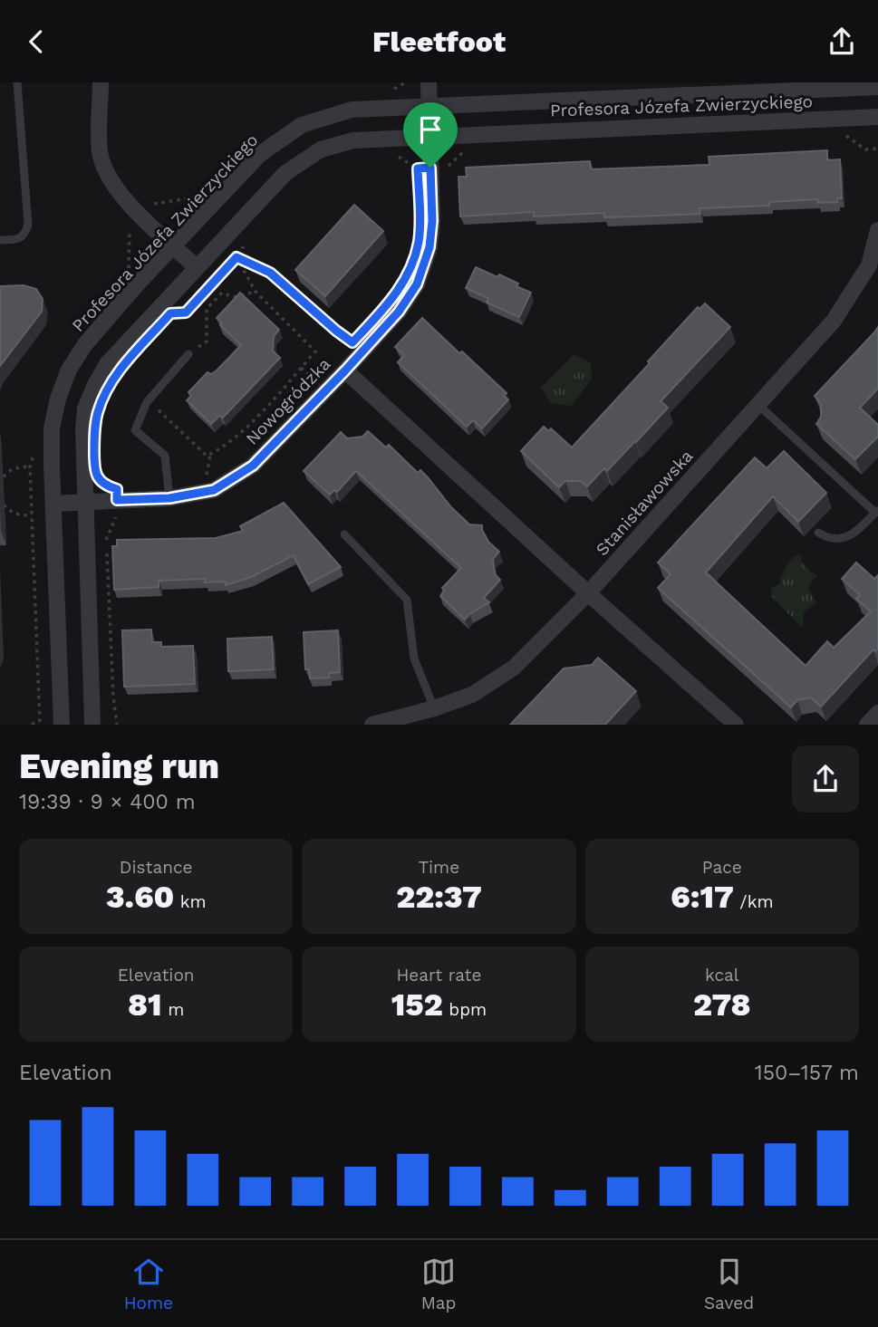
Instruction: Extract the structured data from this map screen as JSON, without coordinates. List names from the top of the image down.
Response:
{
  "streets": {
    "street": ["Profesora Józefa Zwierzyckiego", "Nowogródzka", "Stanisławowska"]
  },
  "crossings": [
    ["Profesora Józefa Zwierzyckiego", "Nowogródzka"]
  ],
  "page": {
    "header": "Fleetfoot",
    "heading": ["Evening run", "19:39 · 9 × 400 m"],
    "stats": [
      ["Distance", "3.60 km"],
      ["Time", "22:37"],
      ["Pace", "6:17 /km"],
      ["Elevation", "81 m"],
      ["Heart rate", "152 bpm"],
      ["kcal", "278"]
    ],
    "chart": ["Elevation", "150–157 m"],
    "tabs": ["Home", "Map", "Saved"]
  }
}
